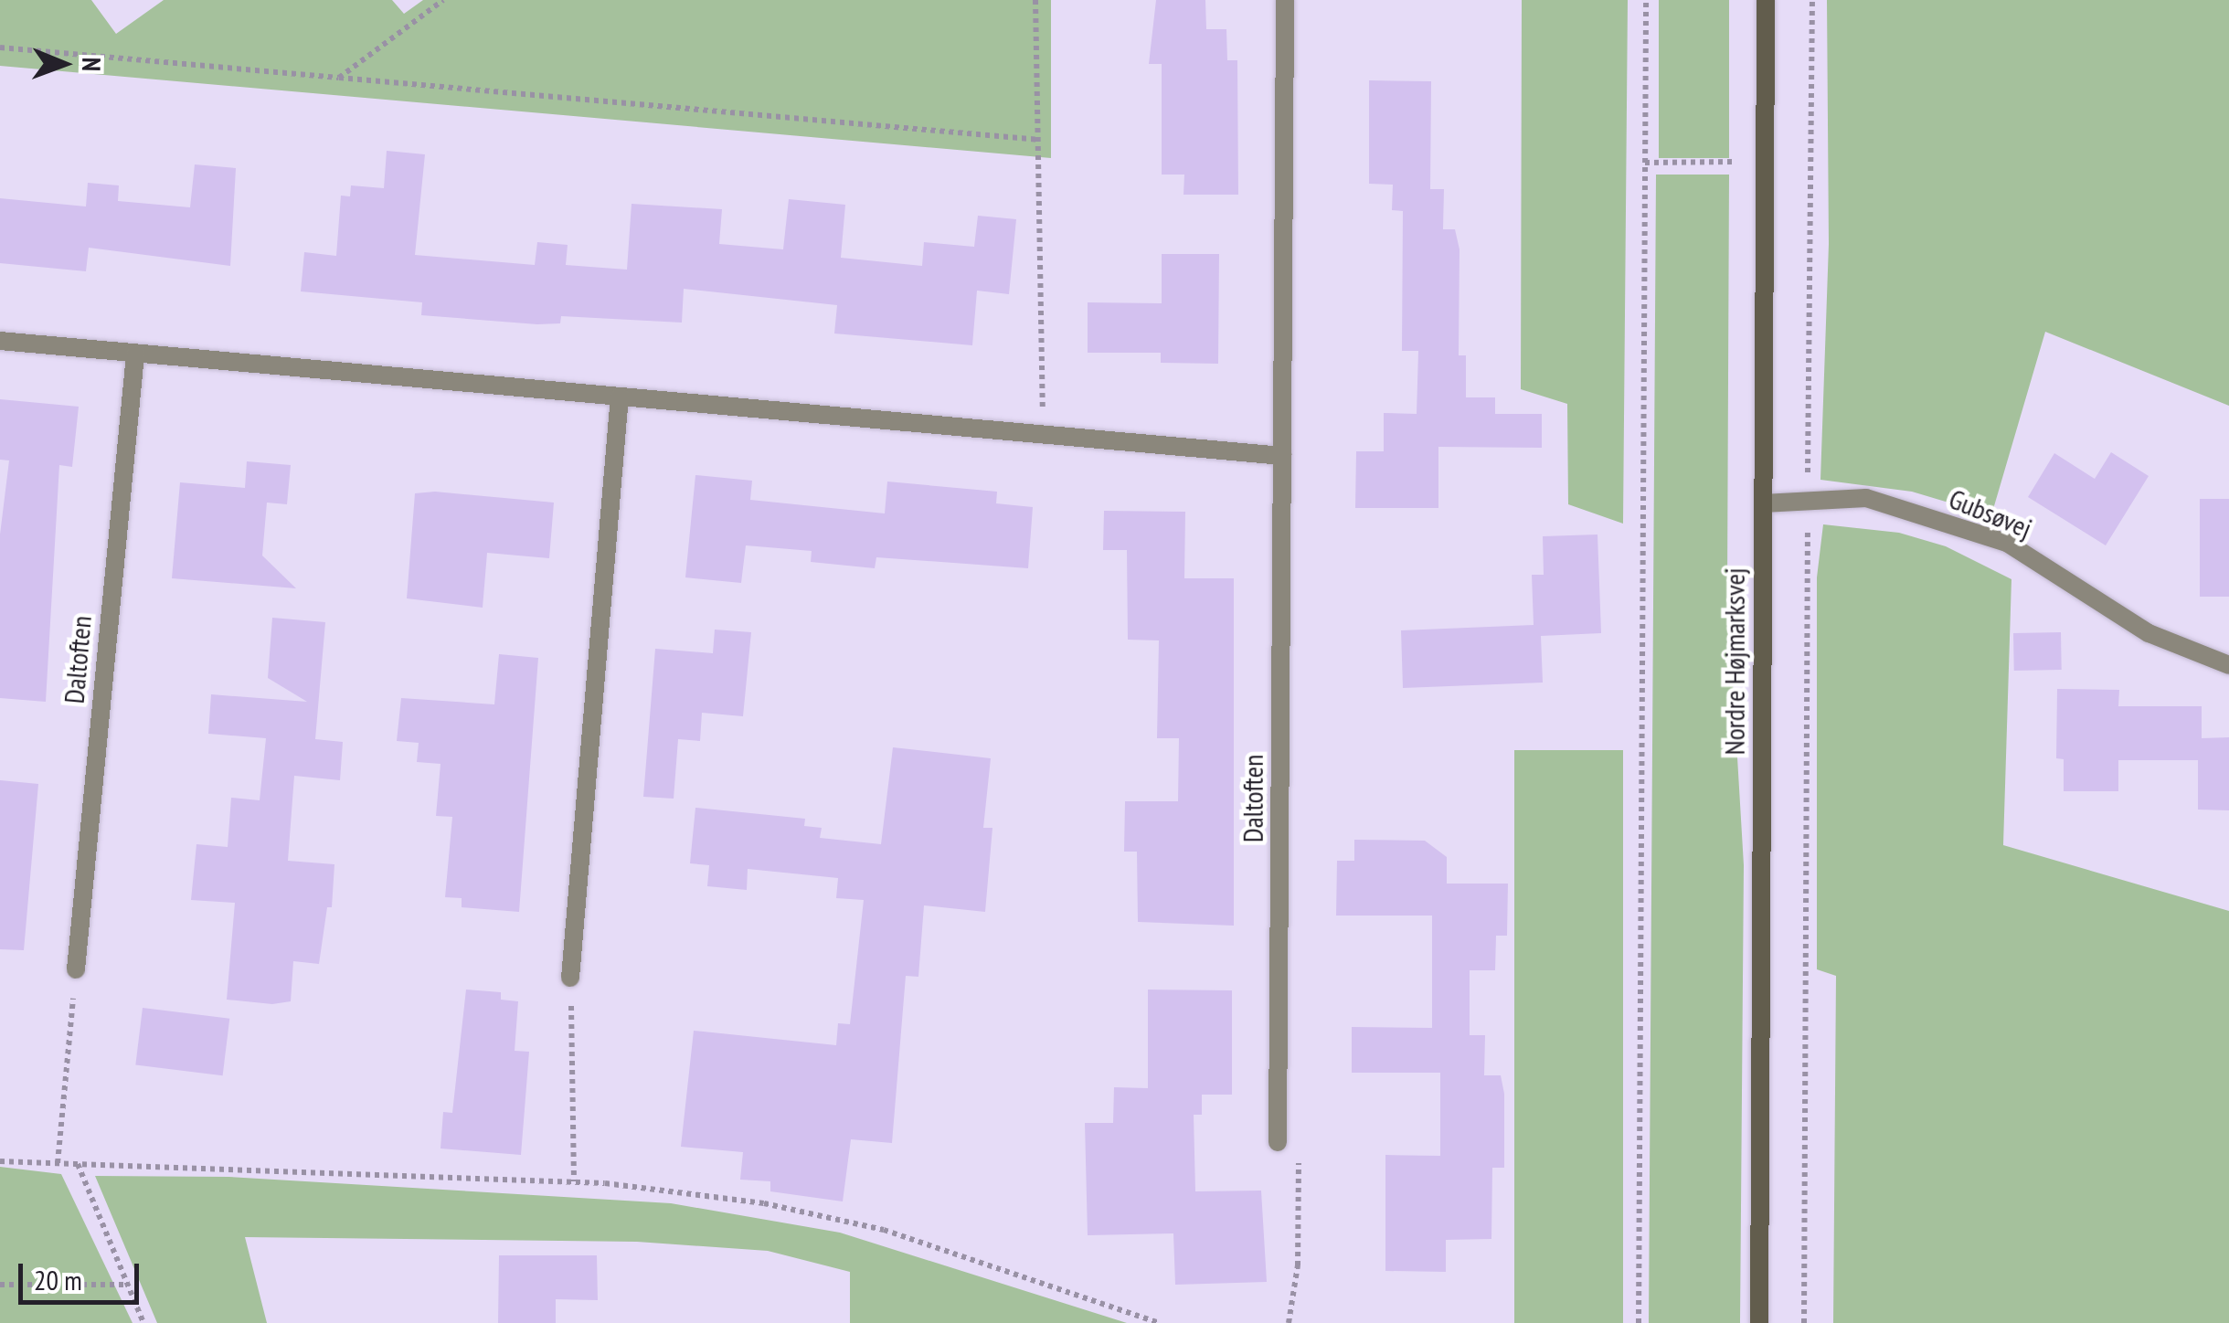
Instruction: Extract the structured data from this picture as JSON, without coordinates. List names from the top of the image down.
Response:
{
  "streets": {
    "street": ["Gubsøvej", "Daltoften", "Nordre Højmarksvej"]
  },
  "crossings": [
    ["Gubsøvej", "Nordre Højmarksvej"]
  ],
  "scale_bar": "20 m",
  "north": "right"
}
